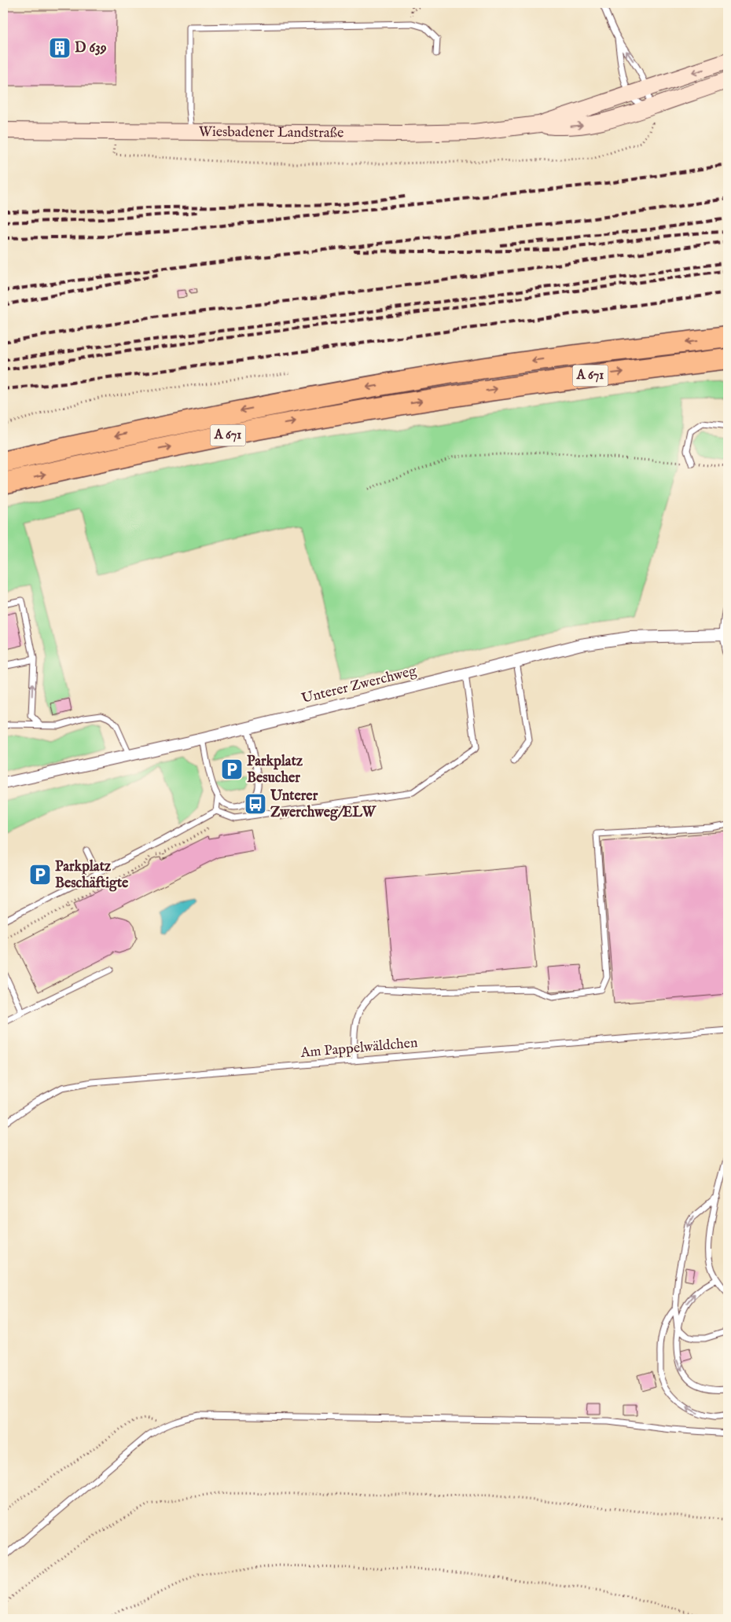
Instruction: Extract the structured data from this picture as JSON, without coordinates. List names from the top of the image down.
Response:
{
  "streets": {
    "highway": ["A 671"],
    "main road": ["Wiesbadener Landstraße"],
    "street": ["Unterer Zwerchweg"],
    "lane": ["Am Pappelwäldchen"]
  },
  "places": {
    "building": ["D 639"],
    "parking": ["Parkplatz Besucher", "Parkplatz Beschäftigte"],
    "bus stop": ["Unterer Zwerchweg/ELW"]
  }
}
